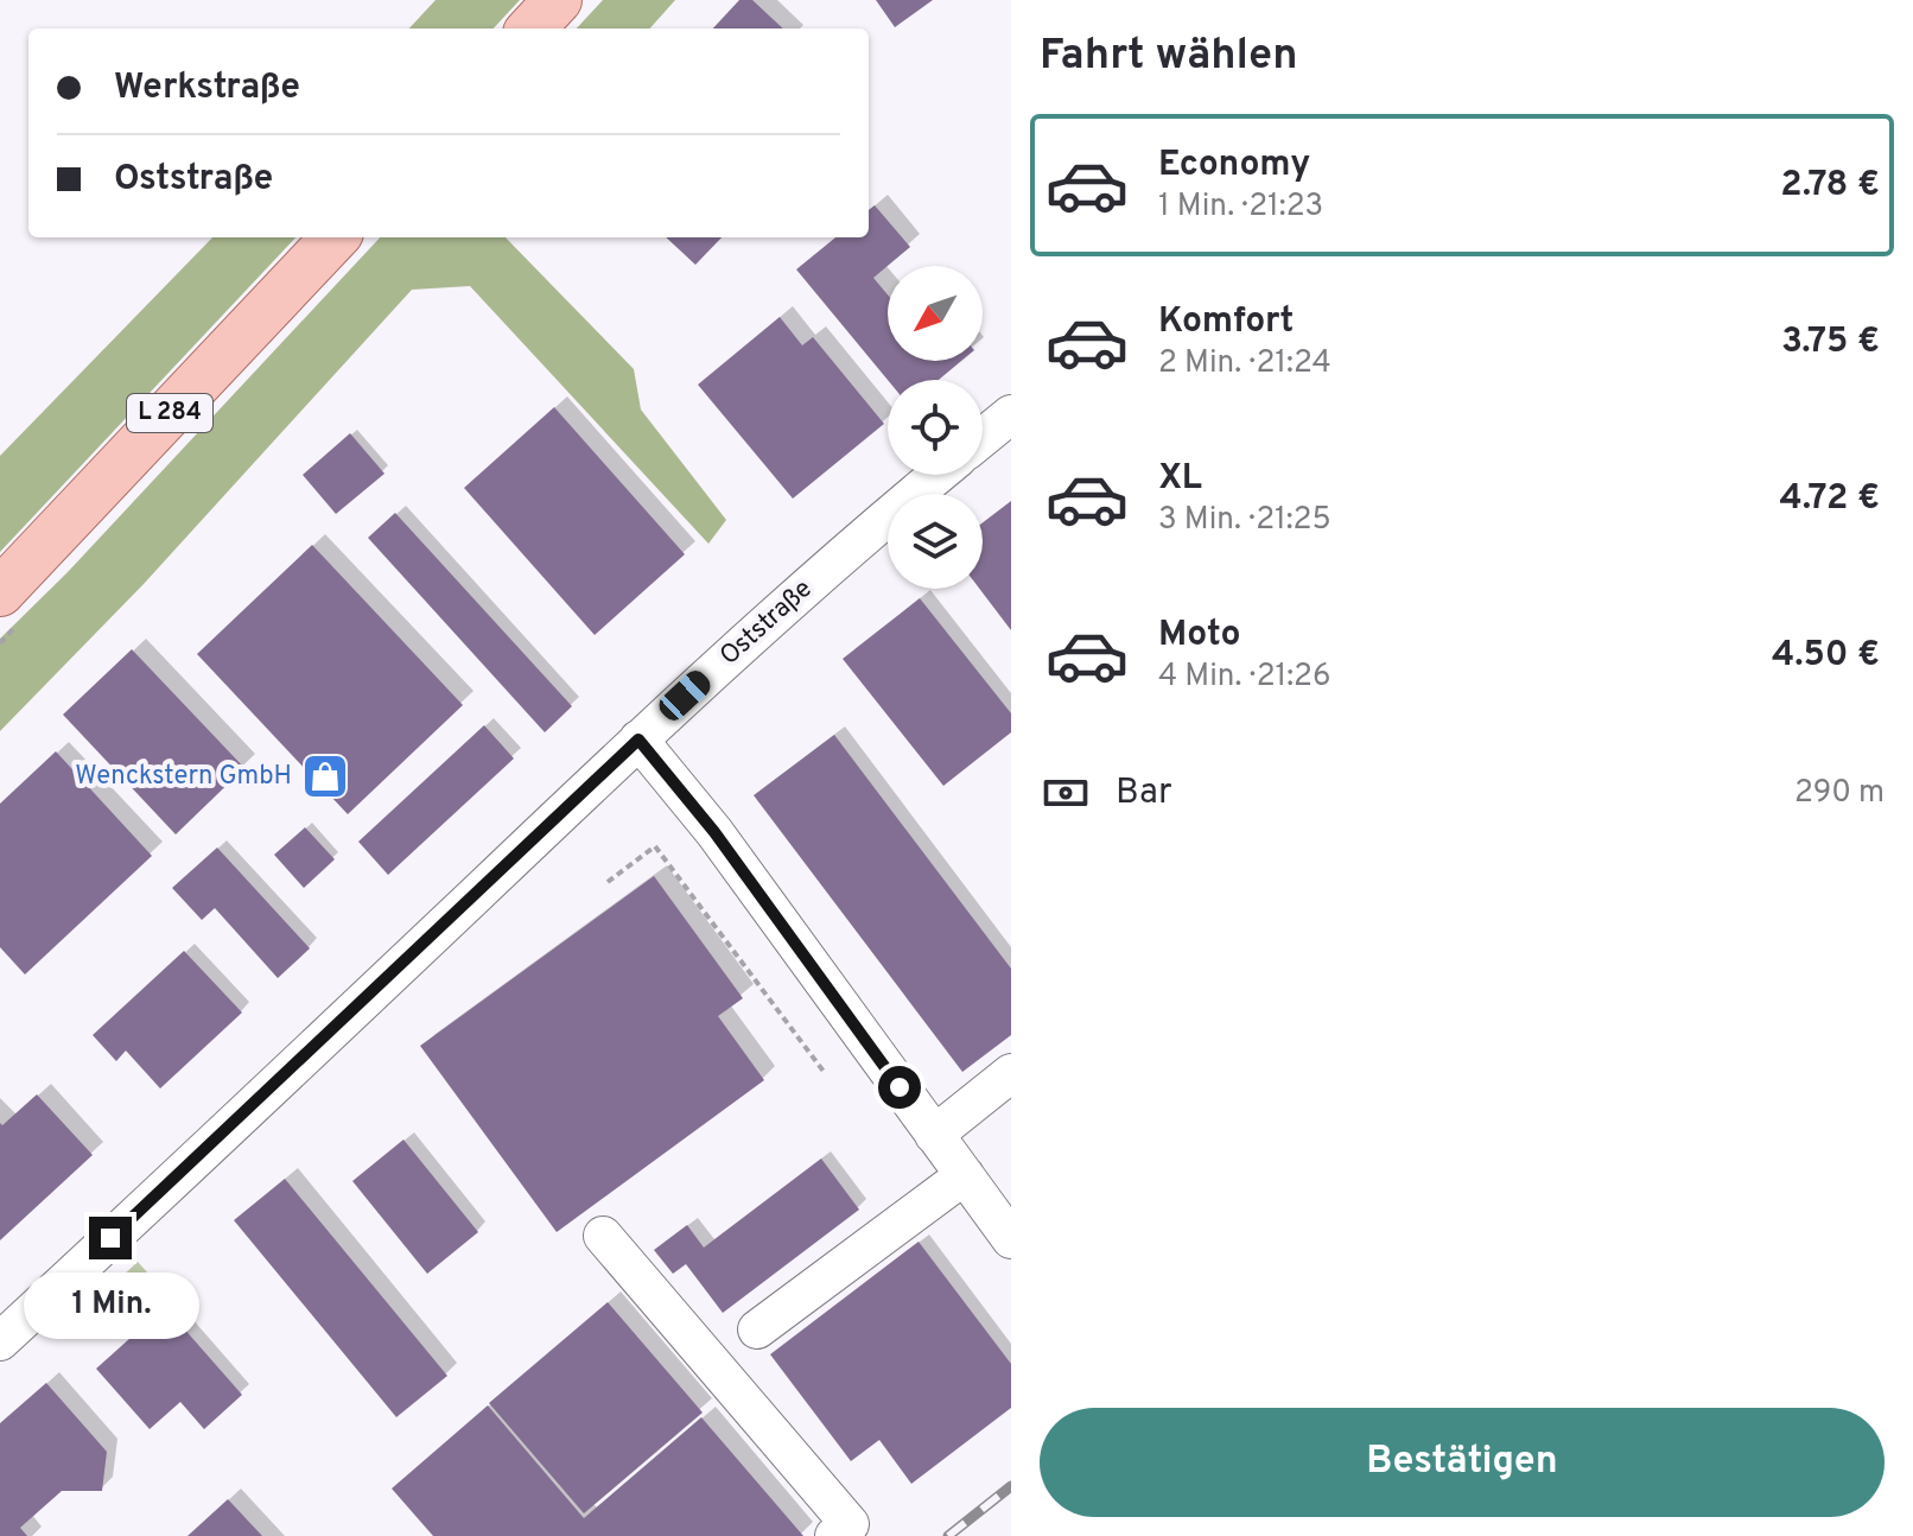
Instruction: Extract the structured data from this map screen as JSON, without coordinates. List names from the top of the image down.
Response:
{
  "streets": {
    "main road": ["L 284"],
    "street": ["Oststraße"]
  },
  "places": {
    "shop": ["Wenckstern GmbH"]
  },
  "north": "bottom left",
  "page": {
    "heading": "Fahrt wählen",
    "banner": ["Werkstraße", "Oststraße"],
    "list": [
      {
        "name": "Economy",
        "note": "1 Min. · 21:23",
        "value": "2.78 €"
      },
      {
        "name": "Komfort",
        "note": "2 Min. · 21:24",
        "value": "3.75 €"
      },
      {
        "name": "XL",
        "note": "3 Min. · 21:25",
        "value": "4.72 €"
      },
      {
        "name": "Moto",
        "note": "4 Min. · 21:26",
        "value": "4.50 €"
      }
    ],
    "pay": ["Bar", "290 m"],
    "bubble": "1 Min.",
    "buttons": "Bestätigen"
  }
}
